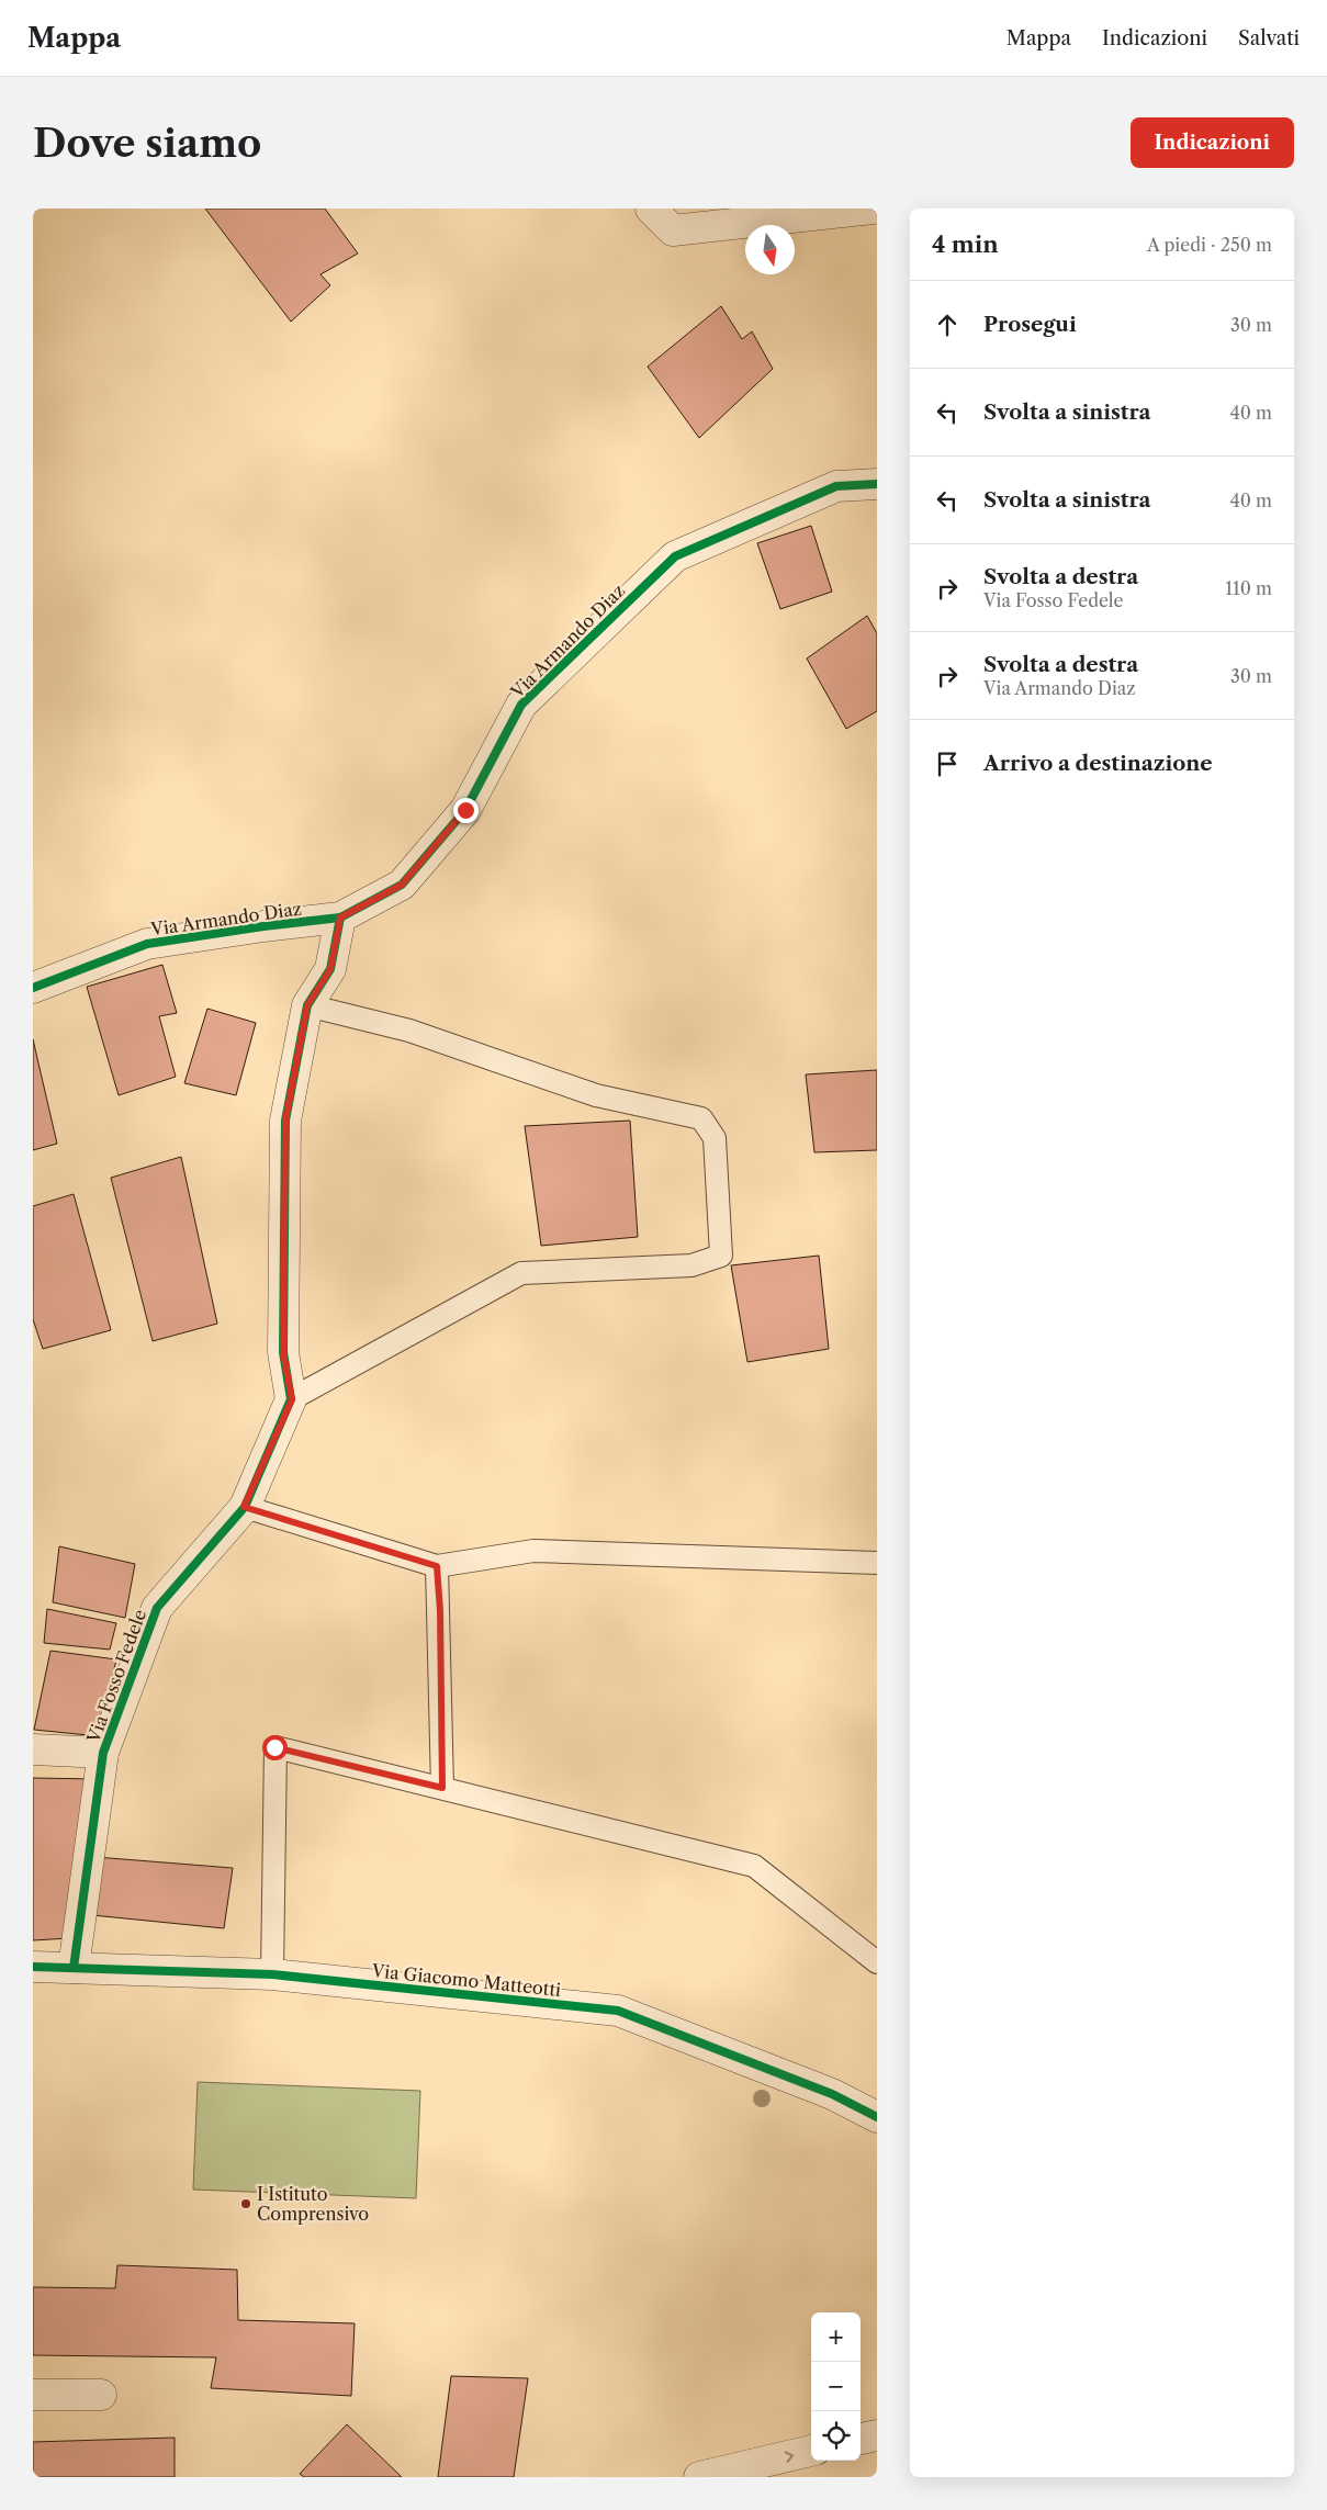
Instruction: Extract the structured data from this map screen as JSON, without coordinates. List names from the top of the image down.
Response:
{
  "streets": {
    "street": ["Via Armando Diaz", "Via Fosso Fedele", "Via Giacomo Matteotti"]
  },
  "crossings": [
    ["Via Fosso Fedele", "Via Giacomo Matteotti"]
  ],
  "places": ["I Istituto Comprensivo"],
  "north": "bottom",
  "page": {
    "header": "Mappa",
    "nav": ["Mappa", "Indicazioni", "Salvati"],
    "buttons": "Indicazioni",
    "title": "Dove siamo",
    "heading": ["4 min", "A piedi · 250 m"],
    "list": [
      ["Prosegui", "30 m"],
      ["Svolta a sinistra", "40 m"],
      ["Svolta a sinistra", "40 m"],
      ["Svolta a destra", "Via Fosso Fedele", "110 m"],
      ["Svolta a destra", "Via Armando Diaz", "30 m"],
      "Arrivo a destinazione"
    ],
    "map_buttons": ["+", "−"]
  }
}
